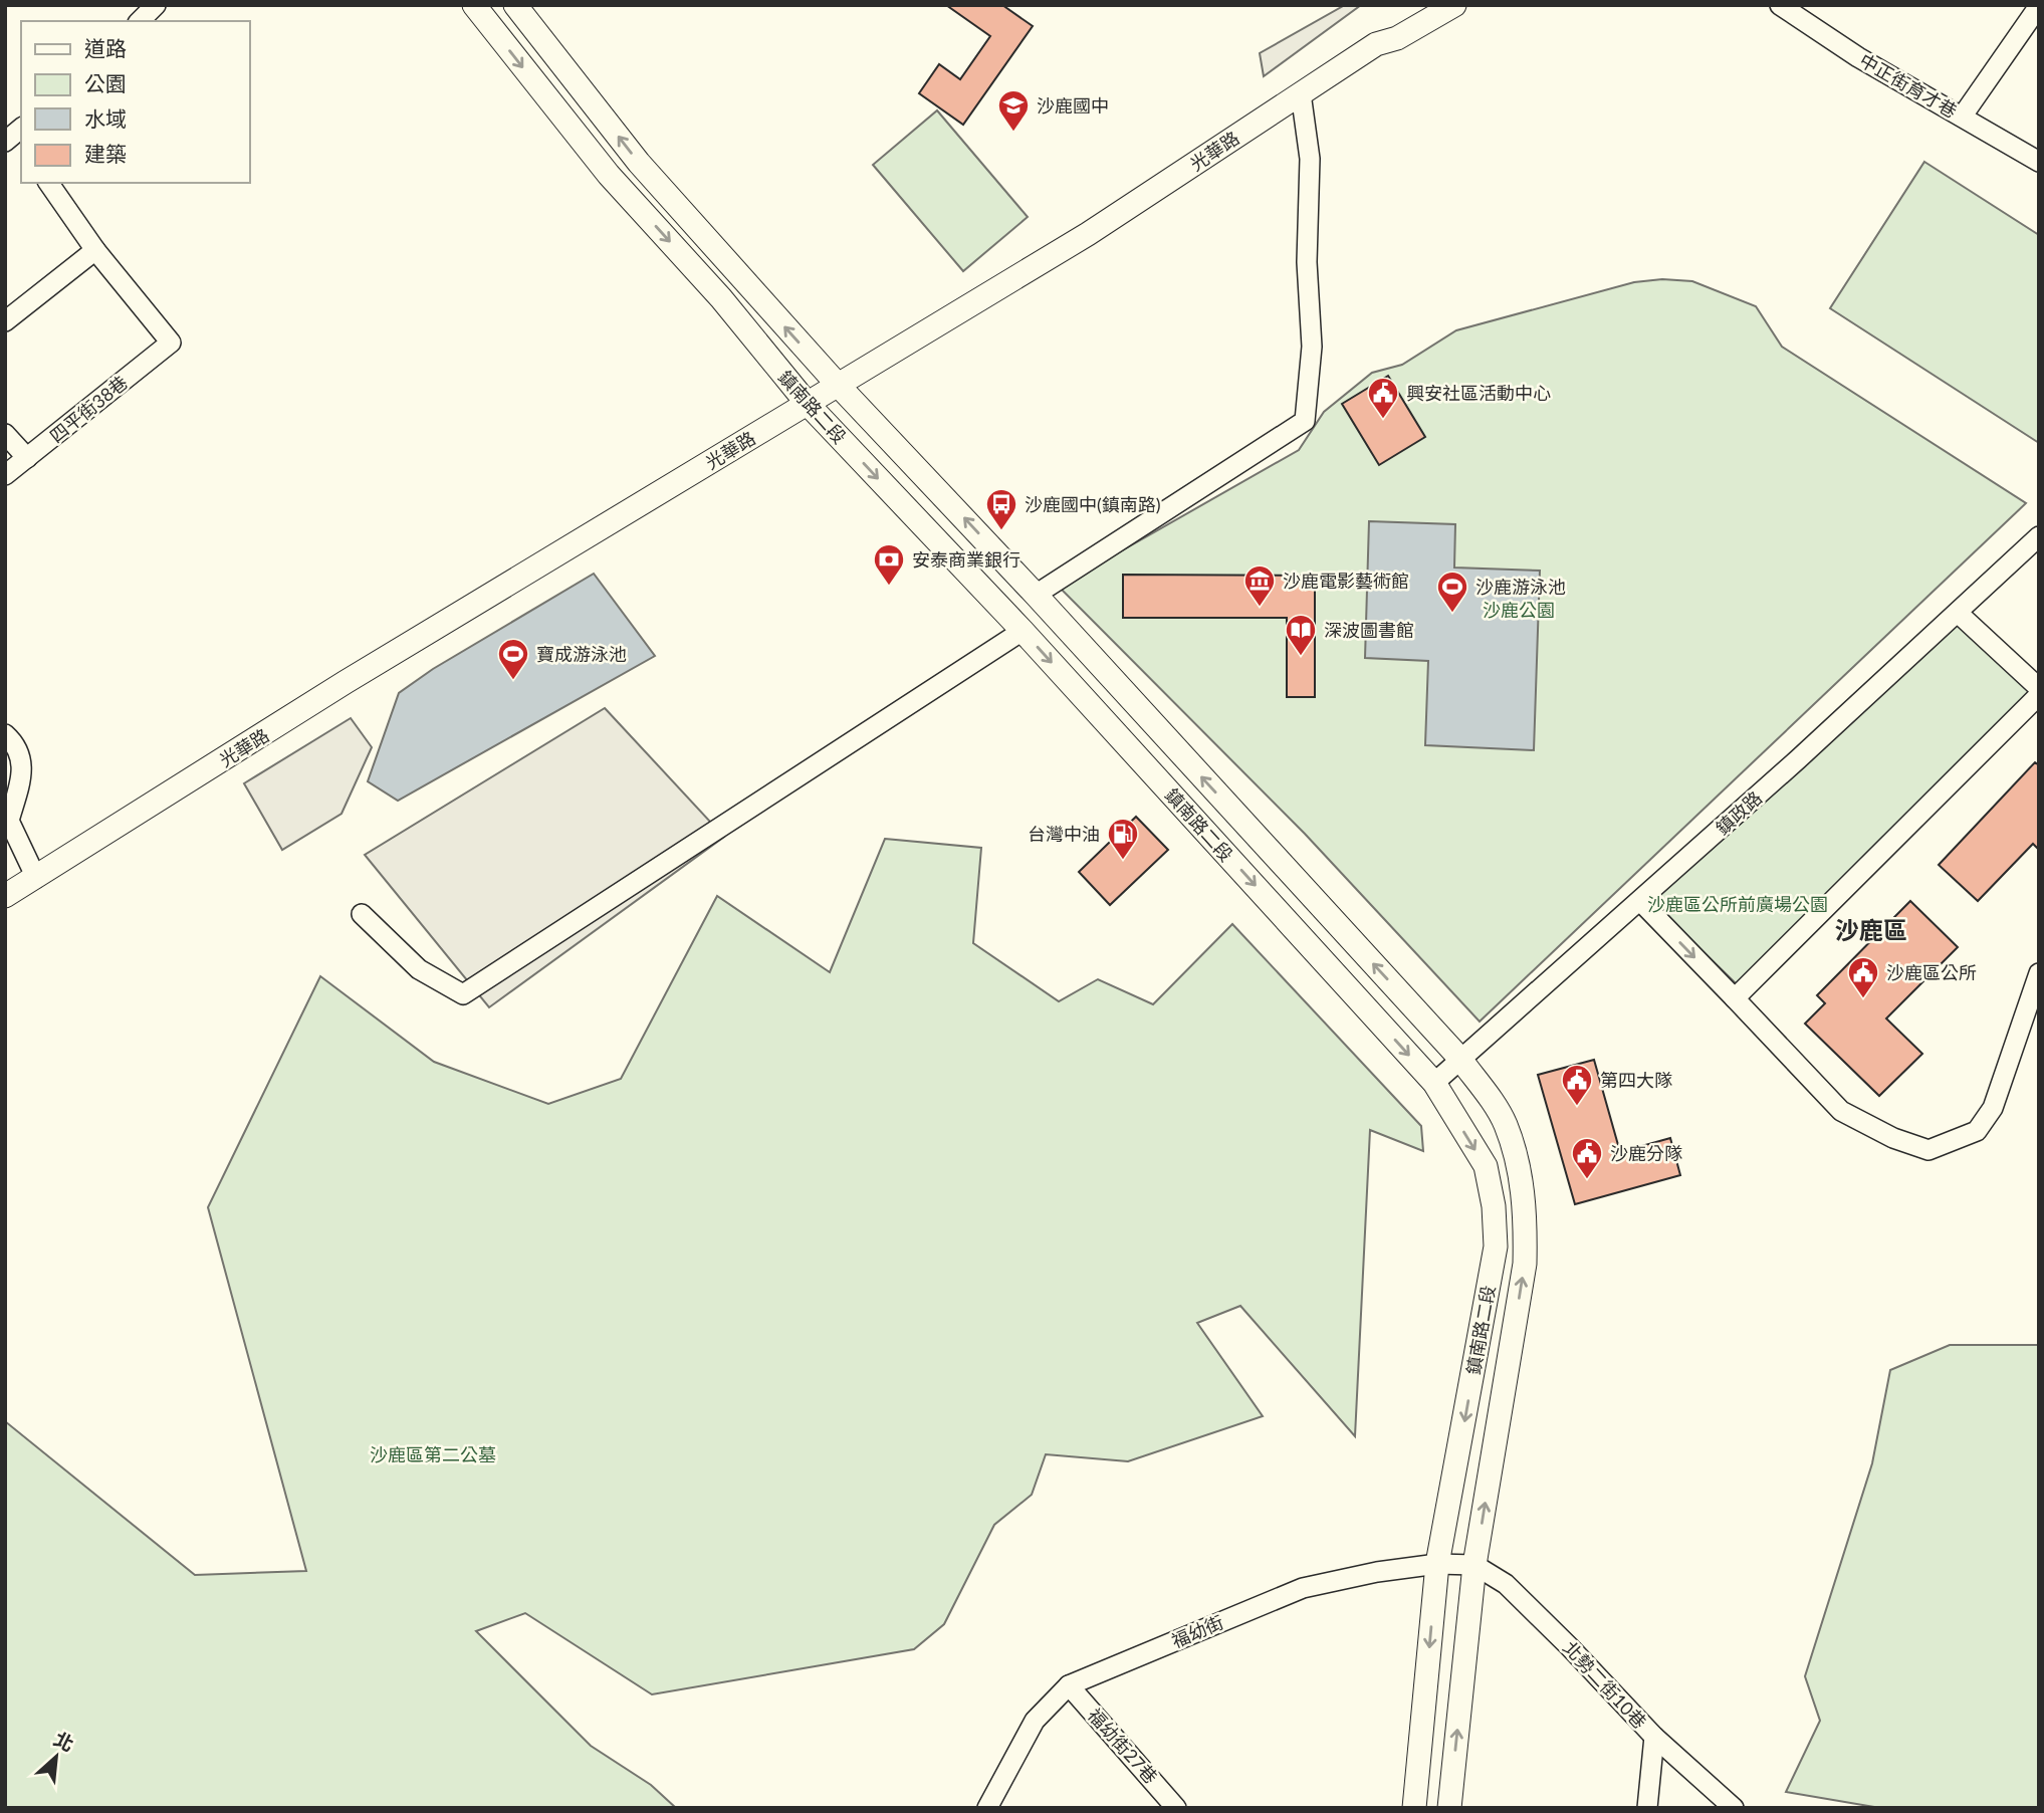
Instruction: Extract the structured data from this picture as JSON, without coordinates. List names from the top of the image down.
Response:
{
  "streets": {
    "street": [
      "中正街育才巷",
      "光華路",
      "鎮南路二段",
      "四平街38巷",
      "鎮政路",
      "福幼街",
      "北勢二街10巷",
      "福幼街27巷"
    ]
  },
  "crossings": [
    ["光華路", "鎮南路二段"],
    ["鎮南路二段", "鎮政路"],
    ["鎮南路二段", "福幼街"],
    ["鎮南路二段", "北勢二街10巷"],
    ["福幼街", "北勢二街10巷"],
    ["福幼街", "福幼街27巷"]
  ],
  "districts": ["沙鹿區"],
  "parks": ["沙鹿公園", "沙鹿區公所前廣場公園", "沙鹿區第二公墓"],
  "places": {
    "school or university": ["沙鹿國中"],
    "public building": [
      "興安社區活動中心",
      "沙鹿區公所",
      "第四大隊",
      "沙鹿分隊"
    ],
    "bus stop": ["沙鹿國中(鎮南路)"],
    "bank": ["安泰商業銀行"],
    "museum": ["沙鹿電影藝術館"],
    "sports": ["沙鹿游泳池", "寶成游泳池"],
    "library": ["深波圖書館"],
    "fuel station": ["台灣中油"]
  },
  "legend": [
    "道路",
    "公園",
    "水域",
    "建築"
  ],
  "north": "top right"
}
